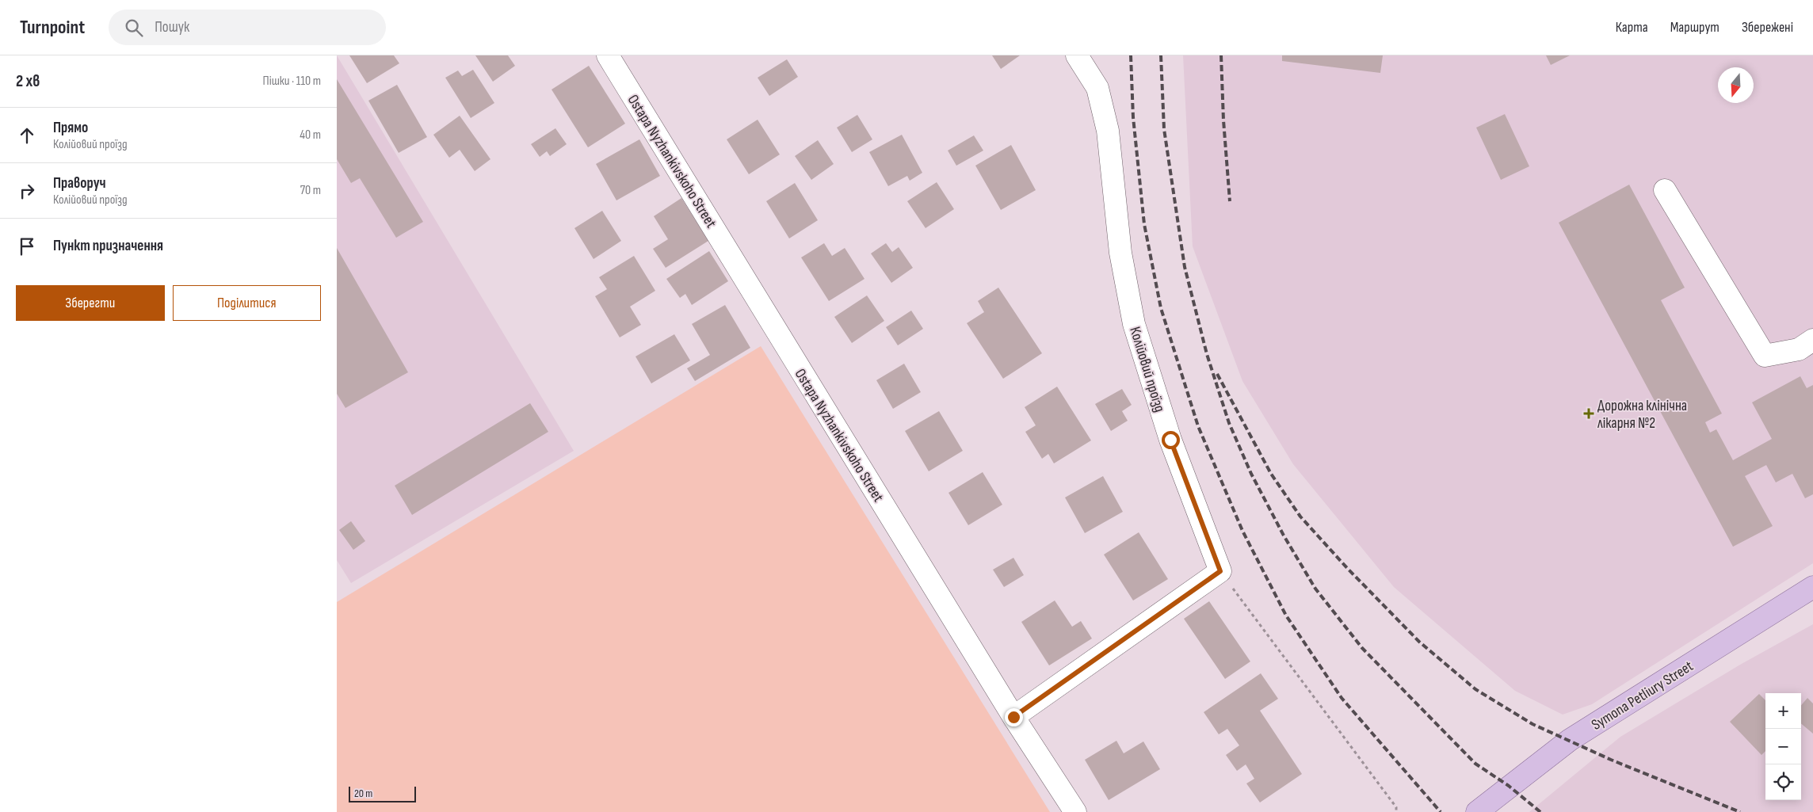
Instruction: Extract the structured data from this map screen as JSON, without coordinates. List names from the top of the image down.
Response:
{
  "streets": {
    "main road": ["Symona Petliury Street"],
    "street": ["Ostapa Nyzhankivskoho Street", "Колійовий проїзд"]
  },
  "places": {
    "health": ["Дорожна клінічна лікарня №2"]
  },
  "scale_bar": "20 m",
  "north": "bottom",
  "page": {
    "header": "Turnpoint",
    "search": "Пошук",
    "nav": ["Карта", "Маршрут", "Збережені"],
    "heading": ["2 хв", "Пішки · 110 m"],
    "list": [
      ["Прямо", "Колійовий проїзд", "40 m"],
      ["Праворуч", "Колійовий проїзд", "70 m"],
      "Пункт призначення"
    ],
    "buttons": ["Зберегти", "Поділитися"],
    "map_buttons": ["+", "−"],
    "scale": "20 m"
  }
}
